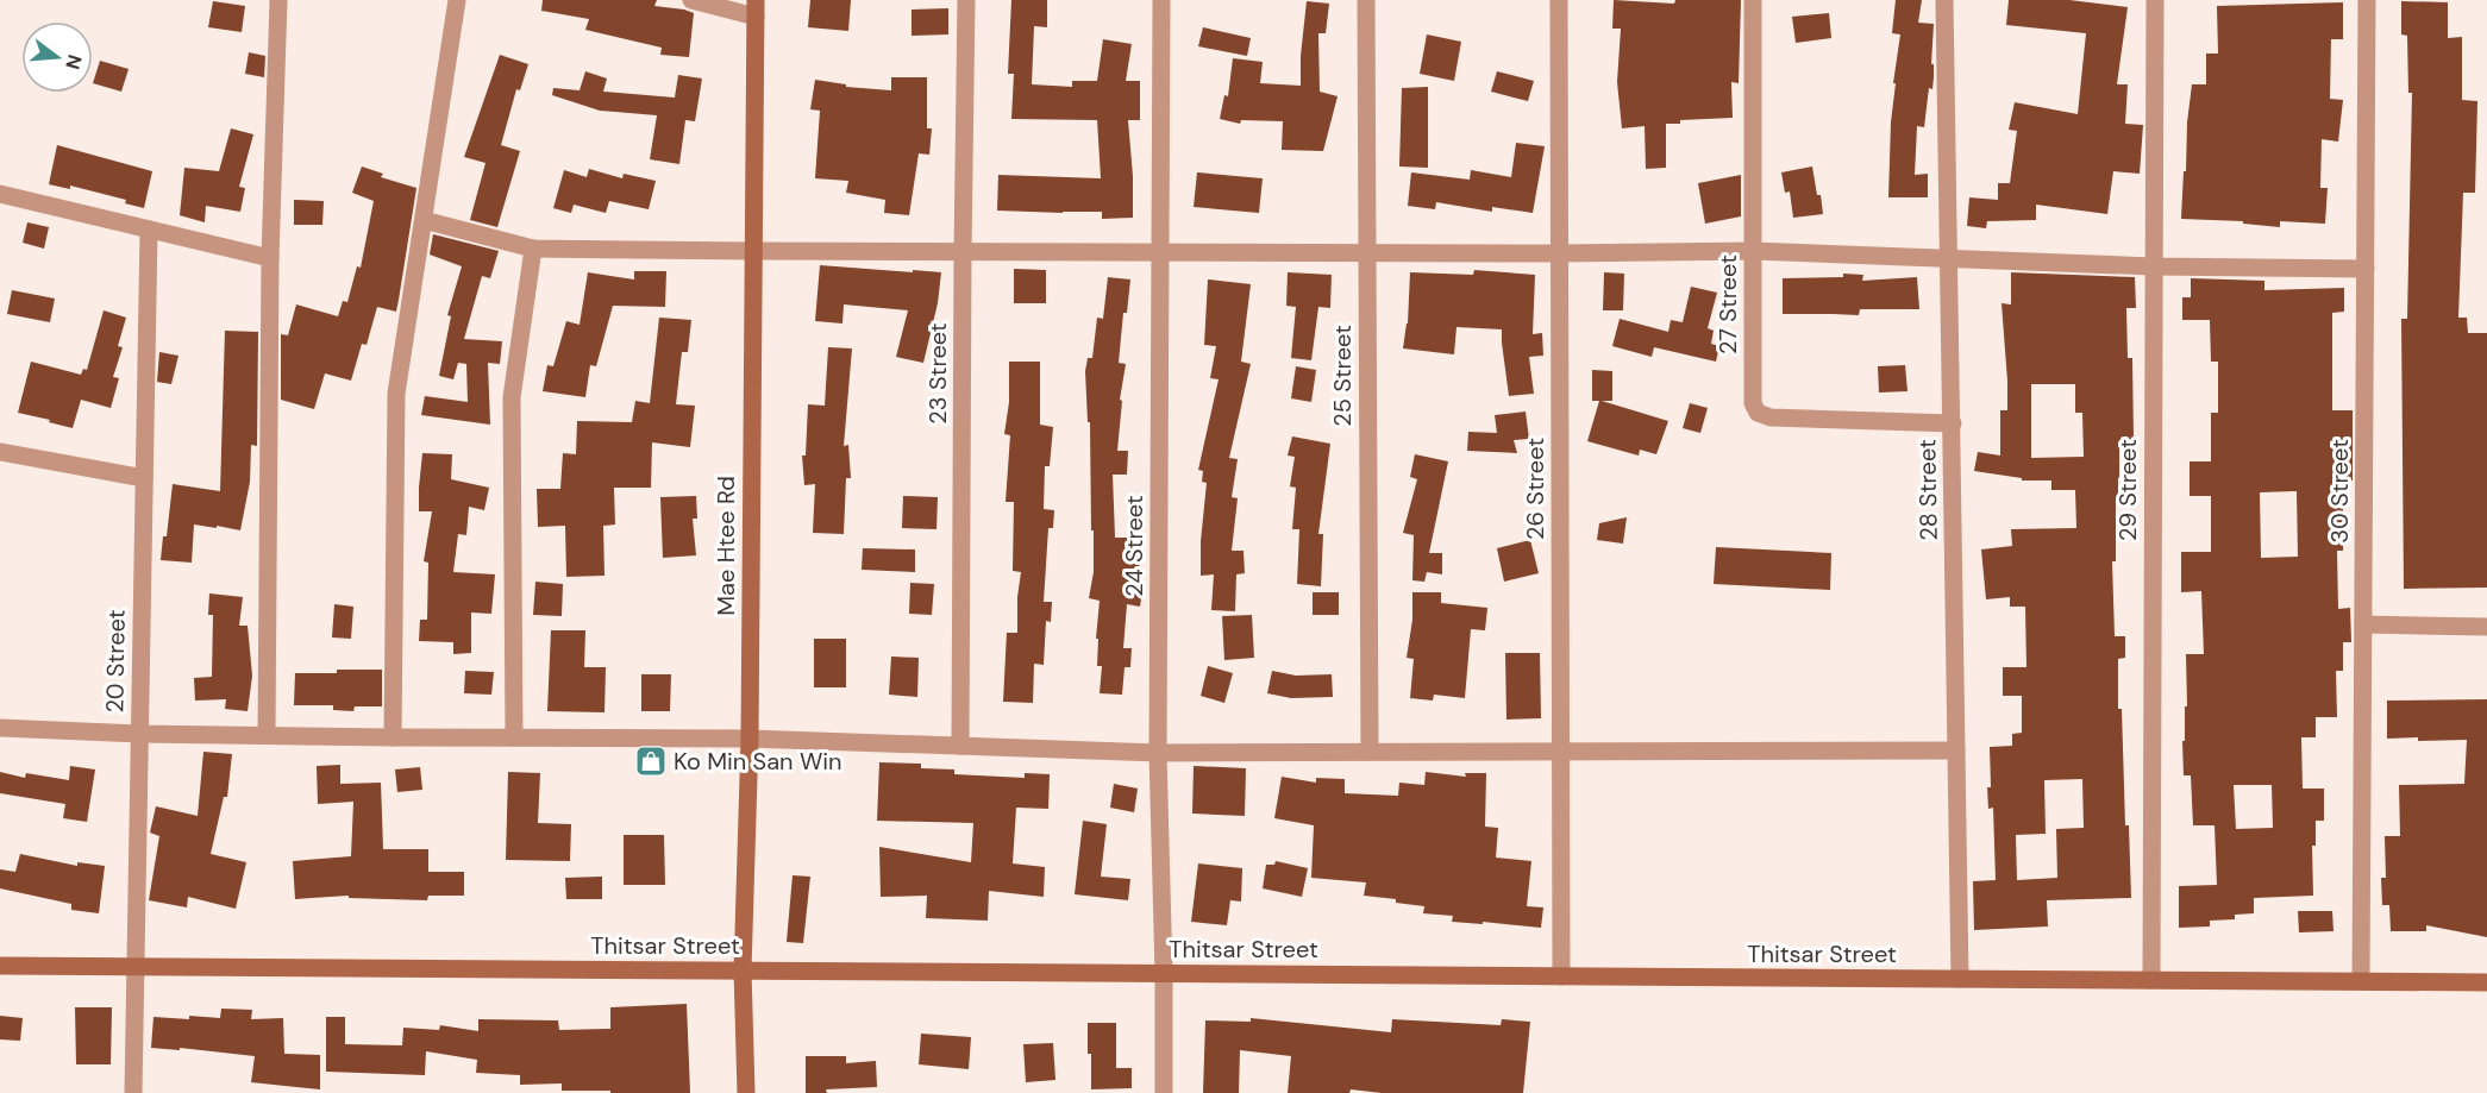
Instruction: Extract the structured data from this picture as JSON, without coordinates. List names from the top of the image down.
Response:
{
  "streets": {
    "street": [
      "27 Street",
      "23 Street",
      "25 Street",
      "26 Street",
      "28 Street",
      "29 Street",
      "30 Street",
      "Mae Htee Rd",
      "24 Street",
      "20 Street",
      "Thitsar Street"
    ]
  },
  "crossings": [
    ["27 Street", "28 Street"],
    ["26 Street", "Thitsar Street"],
    ["28 Street", "Thitsar Street"],
    ["29 Street", "Thitsar Street"],
    ["30 Street", "Thitsar Street"],
    ["Mae Htee Rd", "Thitsar Street"],
    ["24 Street", "Thitsar Street"],
    ["20 Street", "Thitsar Street"]
  ],
  "places": {
    "shop": ["Ko Min San Win"]
  },
  "north": "right"
}
